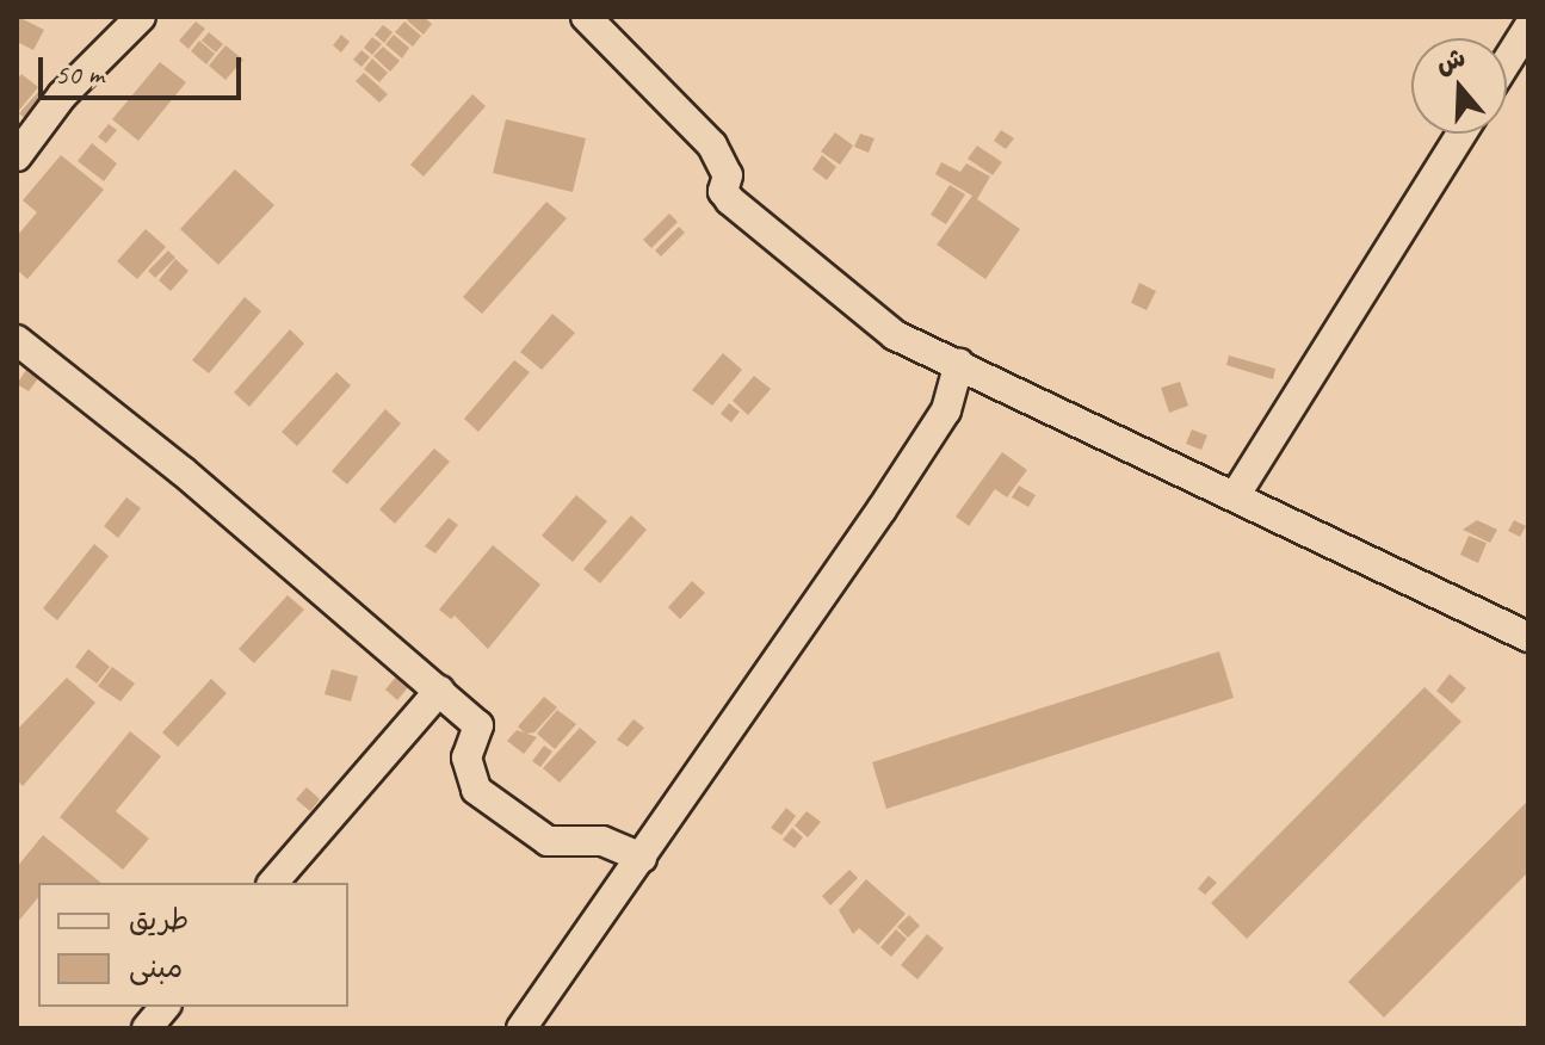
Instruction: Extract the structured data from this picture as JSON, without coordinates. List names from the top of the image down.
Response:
{
  "legend": ["طريق", "مبنى"],
  "scale_bar": "50 m",
  "north": "top"
}
